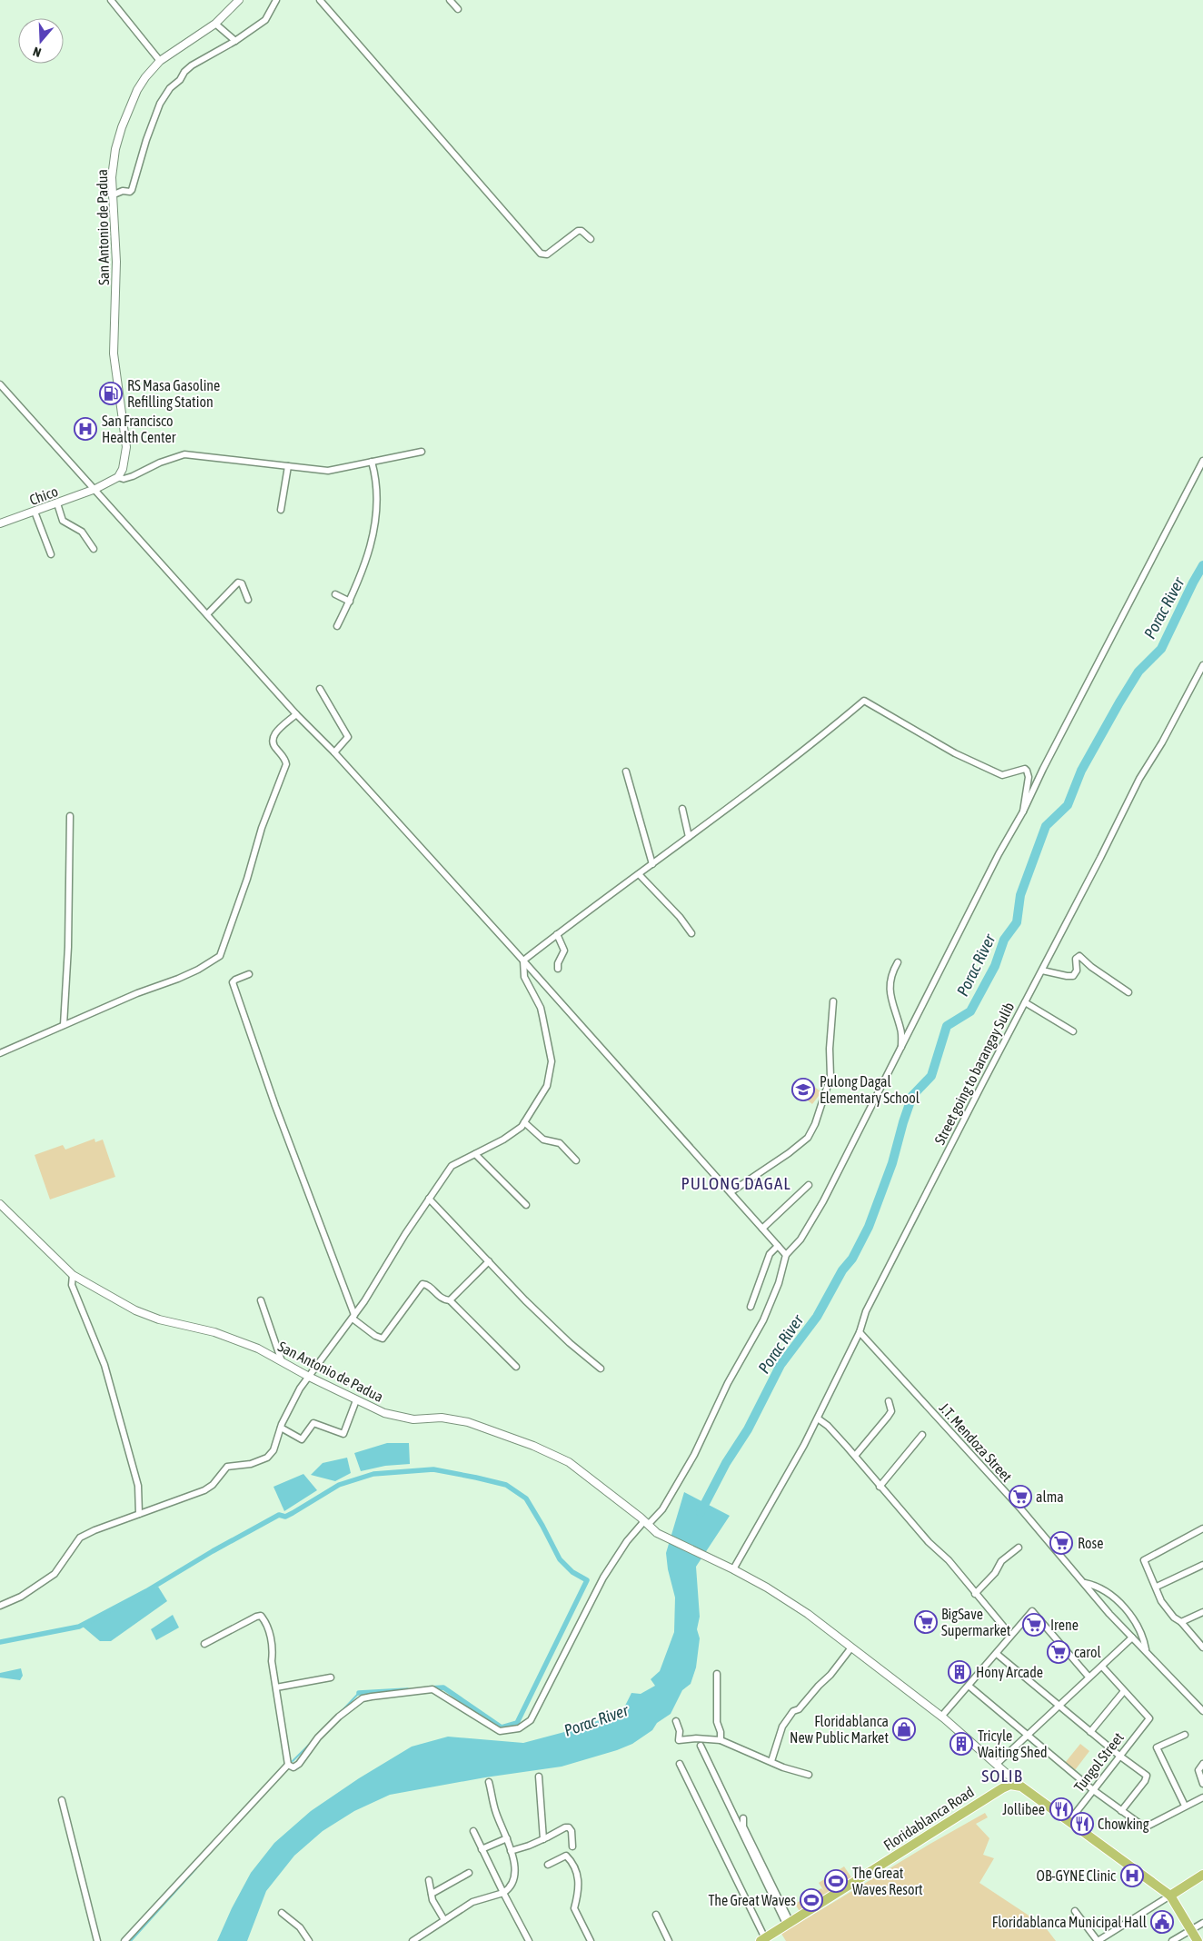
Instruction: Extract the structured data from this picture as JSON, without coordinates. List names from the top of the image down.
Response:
{
  "streets": {
    "main road": ["Floridablanca Road"],
    "street": [
      "San Antonio de Padua",
      "Chico",
      "Street going to barangay Sulib",
      "J.T. Mendoza Street",
      "Tungol Street"
    ]
  },
  "crossings": [
    ["San Antonio de Padua", "Street going to barangay Sulib"],
    ["San Antonio de Padua", "Floridablanca Road"],
    ["Street going to barangay Sulib", "J.T. Mendoza Street"]
  ],
  "districts": ["PULONG DAGAL", "SOLIB"],
  "water": ["Porac River"],
  "places": {
    "fuel station": ["RS Masa Gasoline Refilling Station"],
    "hospital": ["San Francisco Health Center", "OB-GYNE Clinic"],
    "school or university": ["Pulong Dagal Elementary School"],
    "supermarket": [
      "alma",
      "Rose",
      "BigSave Supermarket",
      "Irene",
      "carol"
    ],
    "building": ["Hony Arcade", "Tricyle Waiting Shed"],
    "shop": ["Floridablanca New Public Market"],
    "restaurant": ["Jollibee", "Chowking"],
    "sports": ["The Great Waves Resort", "The Great Waves"],
    "public building": ["Floridablanca Municipal Hall"]
  },
  "north": "bottom"
}
